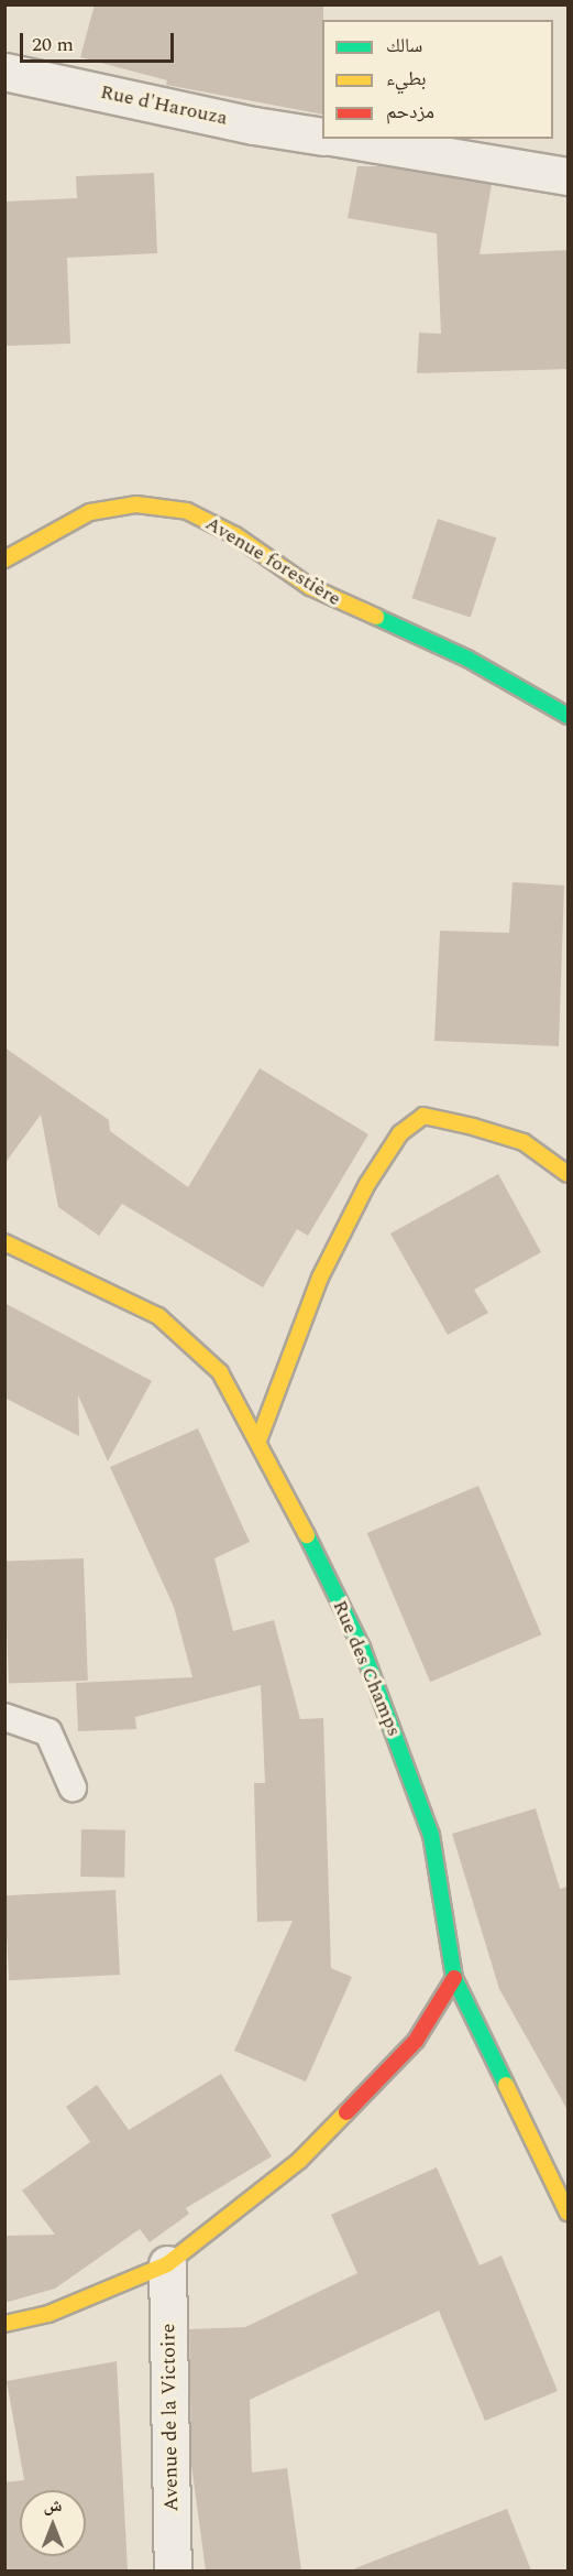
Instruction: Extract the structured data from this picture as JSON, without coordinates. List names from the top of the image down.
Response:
{
  "streets": {
    "street": [
      "Rue d'Harouza",
      "Avenue forestière",
      "Rue des Champs",
      "Avenue de la Victoire"
    ]
  },
  "legend": ["سالك", "بطيء", "مزدحم"],
  "scale_bar": "20 m",
  "north": "top"
}
